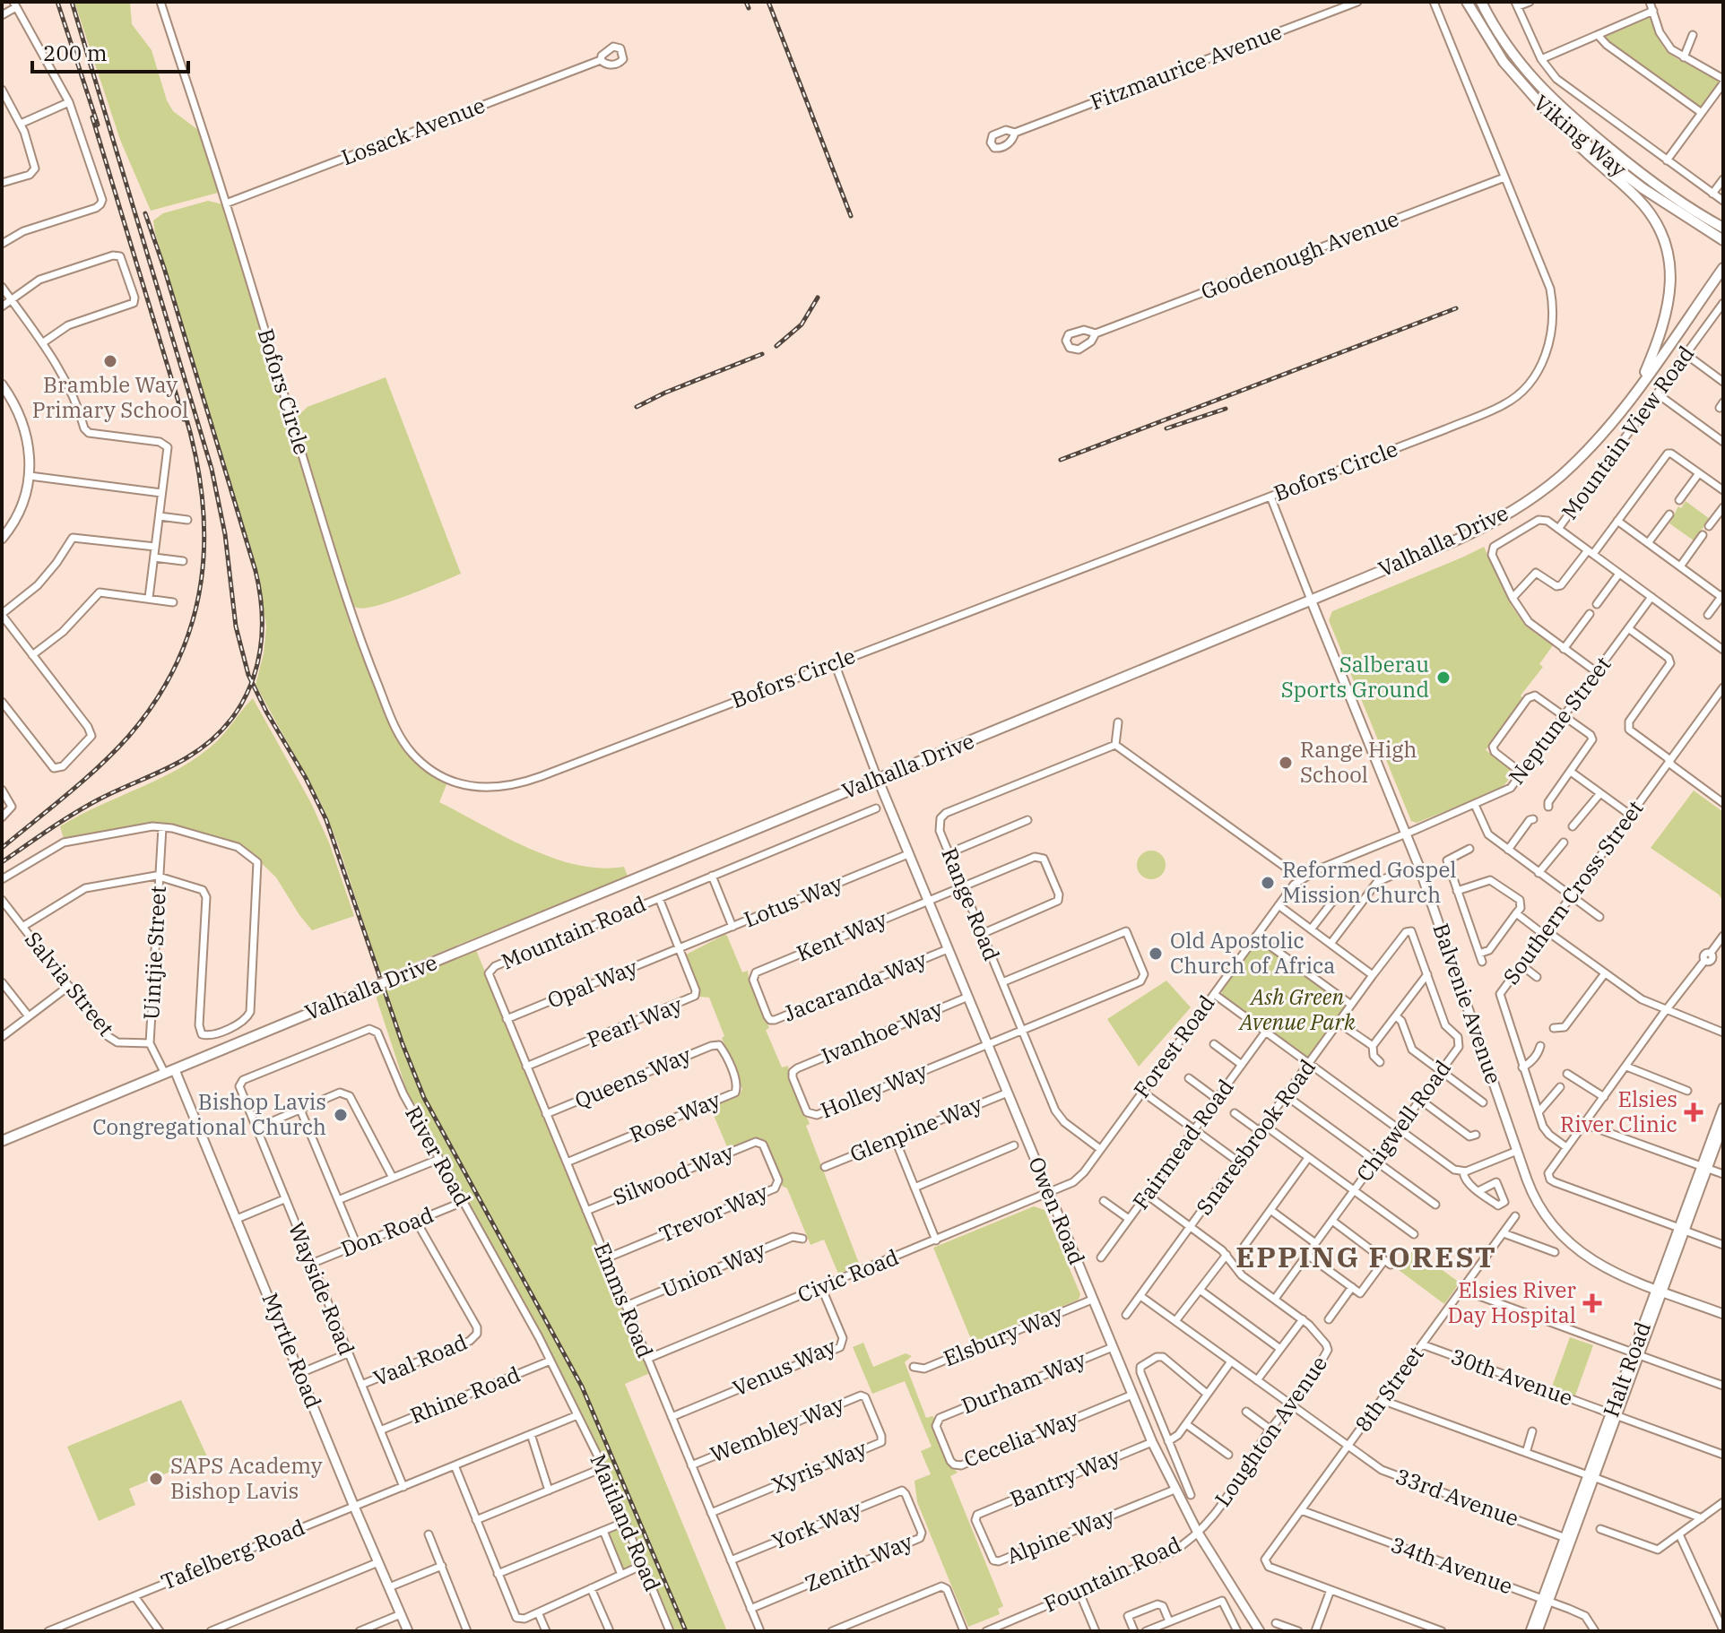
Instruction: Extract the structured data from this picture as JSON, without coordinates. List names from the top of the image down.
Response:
{
  "streets": {
    "main road": ["Viking Way", "Valhalla Drive"],
    "street": [
      "Fitzmaurice Avenue",
      "Losack Avenue",
      "Goodenough Avenue",
      "Bofors Circle",
      "Mountain View Road",
      "Neptune Street",
      "Southern Cross Street",
      "Lotus Way",
      "Range Road",
      "Mountain Road",
      "Kent Way",
      "Uintjie Street",
      "Salvia Street",
      "Opal Way",
      "Jacaranda Way",
      "Balvenie Avenue",
      "Pearl Way",
      "Ivanhoe Way",
      "Forest Road",
      "Queens Way",
      "Holley Way",
      "Rose Way",
      "Chigwell Road",
      "Glenpine Way",
      "Snaresbrook Road",
      "Fairmead Road",
      "River Road",
      "Silwood Way",
      "Owen Road",
      "Trevor Way",
      "Don Road",
      "Union Way",
      "Civic Road",
      "Wayside Road",
      "Emms Road",
      "Elsbury Way",
      "Myrtle Road",
      "Vaal Road",
      "Venus Way",
      "Halt Road",
      "30th Avenue",
      "Durham Way",
      "8th Street",
      "Rhine Road",
      "Wembley Way",
      "Loughton Avenue",
      "Cecelia Way",
      "Xyris Way",
      "Bantry Way",
      "33rd Avenue",
      "Maitland Road",
      "York Way",
      "Alpine Way",
      "Tafelberg Road",
      "Zenith Way",
      "34th Avenue",
      "Fountain Road"
    ]
  },
  "crossings": [
    ["Losack Avenue", "Bofors Circle"],
    ["Goodenough Avenue", "Bofors Circle"],
    ["Valhalla Drive", "Uintjie Street"],
    ["Valhalla Drive", "Balvenie Avenue"],
    ["Valhalla Drive", "Owen Road"],
    ["Valhalla Drive", "Myrtle Road"],
    ["Neptune Street", "Balvenie Avenue"],
    ["Neptune Street", "Forest Road"],
    ["Lotus Way", "Mountain Road"],
    ["Lotus Way", "Opal Way"],
    ["Lotus Way", "Pearl Way"],
    ["Lotus Way", "Owen Road"],
    ["Range Road", "Kent Way"],
    ["Range Road", "Forest Road"],
    ["Range Road", "Holley Way"],
    ["Mountain Road", "Opal Way"],
    ["Mountain Road", "Pearl Way"],
    ["Mountain Road", "Emms Road"],
    ["Kent Way", "Jacaranda Way"],
    ["Kent Way", "Owen Road"],
    ["Uintjie Street", "Salvia Street"],
    ["Uintjie Street", "Myrtle Road"],
    ["Opal Way", "Pearl Way"],
    ["Opal Way", "Emms Road"],
    ["Jacaranda Way", "Owen Road"],
    ["Balvenie Avenue", "Forest Road"],
    ["Balvenie Avenue", "Halt Road"],
    ["Pearl Way", "Emms Road"],
    ["Ivanhoe Way", "Holley Way"],
    ["Ivanhoe Way", "Owen Road"],
    ["Forest Road", "Owen Road"],
    ["Forest Road", "Civic Road"],
    ["Queens Way", "Rose Way"],
    ["Queens Way", "Emms Road"],
    ["Holley Way", "Owen Road"],
    ["Rose Way", "Emms Road"],
    ["Chigwell Road", "Snaresbrook Road"],
    ["Chigwell Road", "Loughton Avenue"],
    ["Glenpine Way", "Owen Road"],
    ["Snaresbrook Road", "Loughton Avenue"],
    ["Snaresbrook Road", "33rd Avenue"],
    ["Fairmead Road", "Loughton Avenue"],
    ["River Road", "Don Road"],
    ["River Road", "Wayside Road"],
    ["River Road", "Rhine Road"],
    ["River Road", "Maitland Road"],
    ["River Road", "Tafelberg Road"],
    ["Silwood Way", "Trevor Way"],
    ["Silwood Way", "Emms Road"],
    ["Owen Road", "Civic Road"],
    ["Owen Road", "Elsbury Way"],
    ["Owen Road", "Durham Way"],
    ["Owen Road", "Loughton Avenue"],
    ["Owen Road", "Cecelia Way"],
    ["Owen Road", "Bantry Way"],
    ["Owen Road", "Alpine Way"],
    ["Owen Road", "Fountain Road"],
    ["Trevor Way", "Emms Road"],
    ["Don Road", "Wayside Road"],
    ["Don Road", "Vaal Road"],
    ["Union Way", "Emms Road"],
    ["Civic Road", "Emms Road"],
    ["Civic Road", "Venus Way"],
    ["Wayside Road", "Vaal Road"],
    ["Wayside Road", "Rhine Road"],
    ["Wayside Road", "Tafelberg Road"],
    ["Emms Road", "Venus Way"],
    ["Emms Road", "Wembley Way"],
    ["Emms Road", "Xyris Way"],
    ["Emms Road", "York Way"],
    ["Emms Road", "Zenith Way"],
    ["Myrtle Road", "Tafelberg Road"],
    ["Halt Road", "30th Avenue"],
    ["Halt Road", "33rd Avenue"],
    ["Halt Road", "34th Avenue"],
    ["30th Avenue", "8th Street"],
    ["Durham Way", "Cecelia Way"],
    ["8th Street", "33rd Avenue"],
    ["8th Street", "34th Avenue"],
    ["Wembley Way", "Xyris Way"],
    ["Loughton Avenue", "33rd Avenue"],
    ["Loughton Avenue", "Fountain Road"],
    ["Bantry Way", "Alpine Way"],
    ["Maitland Road", "Tafelberg Road"],
    ["York Way", "Zenith Way"]
  ],
  "districts": ["EPPING FOREST"],
  "parks": ["Ash Green Avenue Park"],
  "places": {
    "other": [
      "Bramble Way Primary School",
      "Salberau Sports Ground",
      "Range High School",
      "Reformed Gospel Mission Church",
      "Old Apostolic Church of Africa",
      "Bishop Lavis Congregational Church",
      "SAPS Academy Bishop Lavis"
    ],
    "health": ["Elsies River Clinic", "Elsies River Day Hospital"]
  },
  "scale_bar": "200 m"
}
